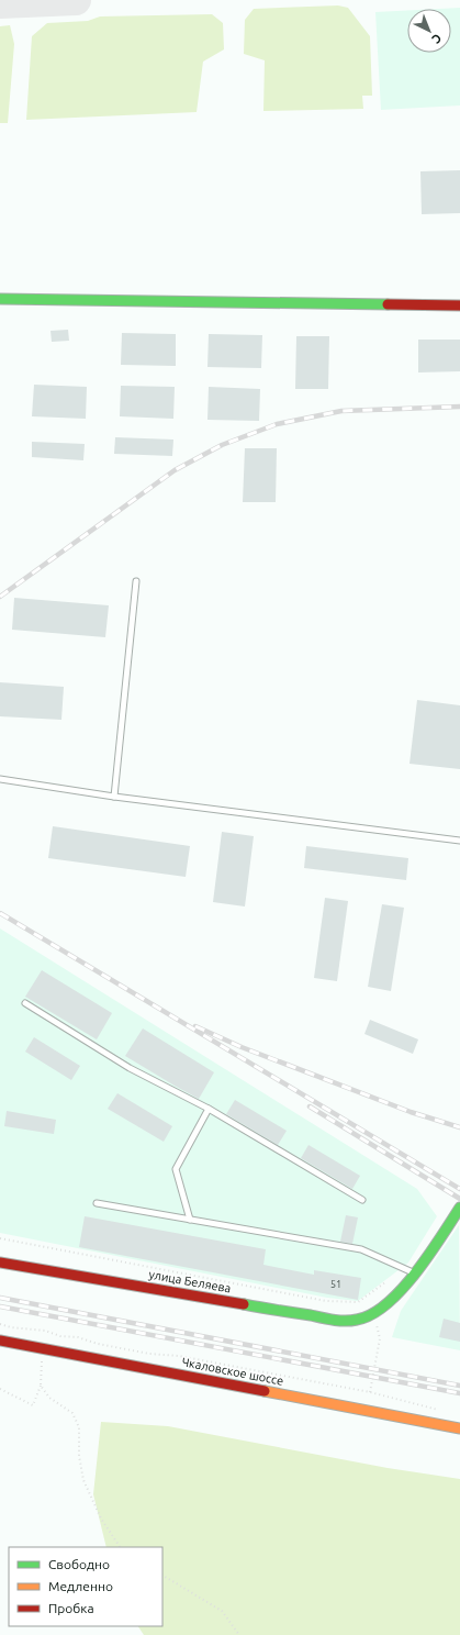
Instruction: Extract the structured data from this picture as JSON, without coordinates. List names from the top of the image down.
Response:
{
  "streets": {
    "street": ["улица Беляева", "Чкаловское шоссе"]
  },
  "house_numbers": ["51"],
  "legend": ["Свободно", "Медленно", "Пробка"],
  "north": "bottom right"
}
